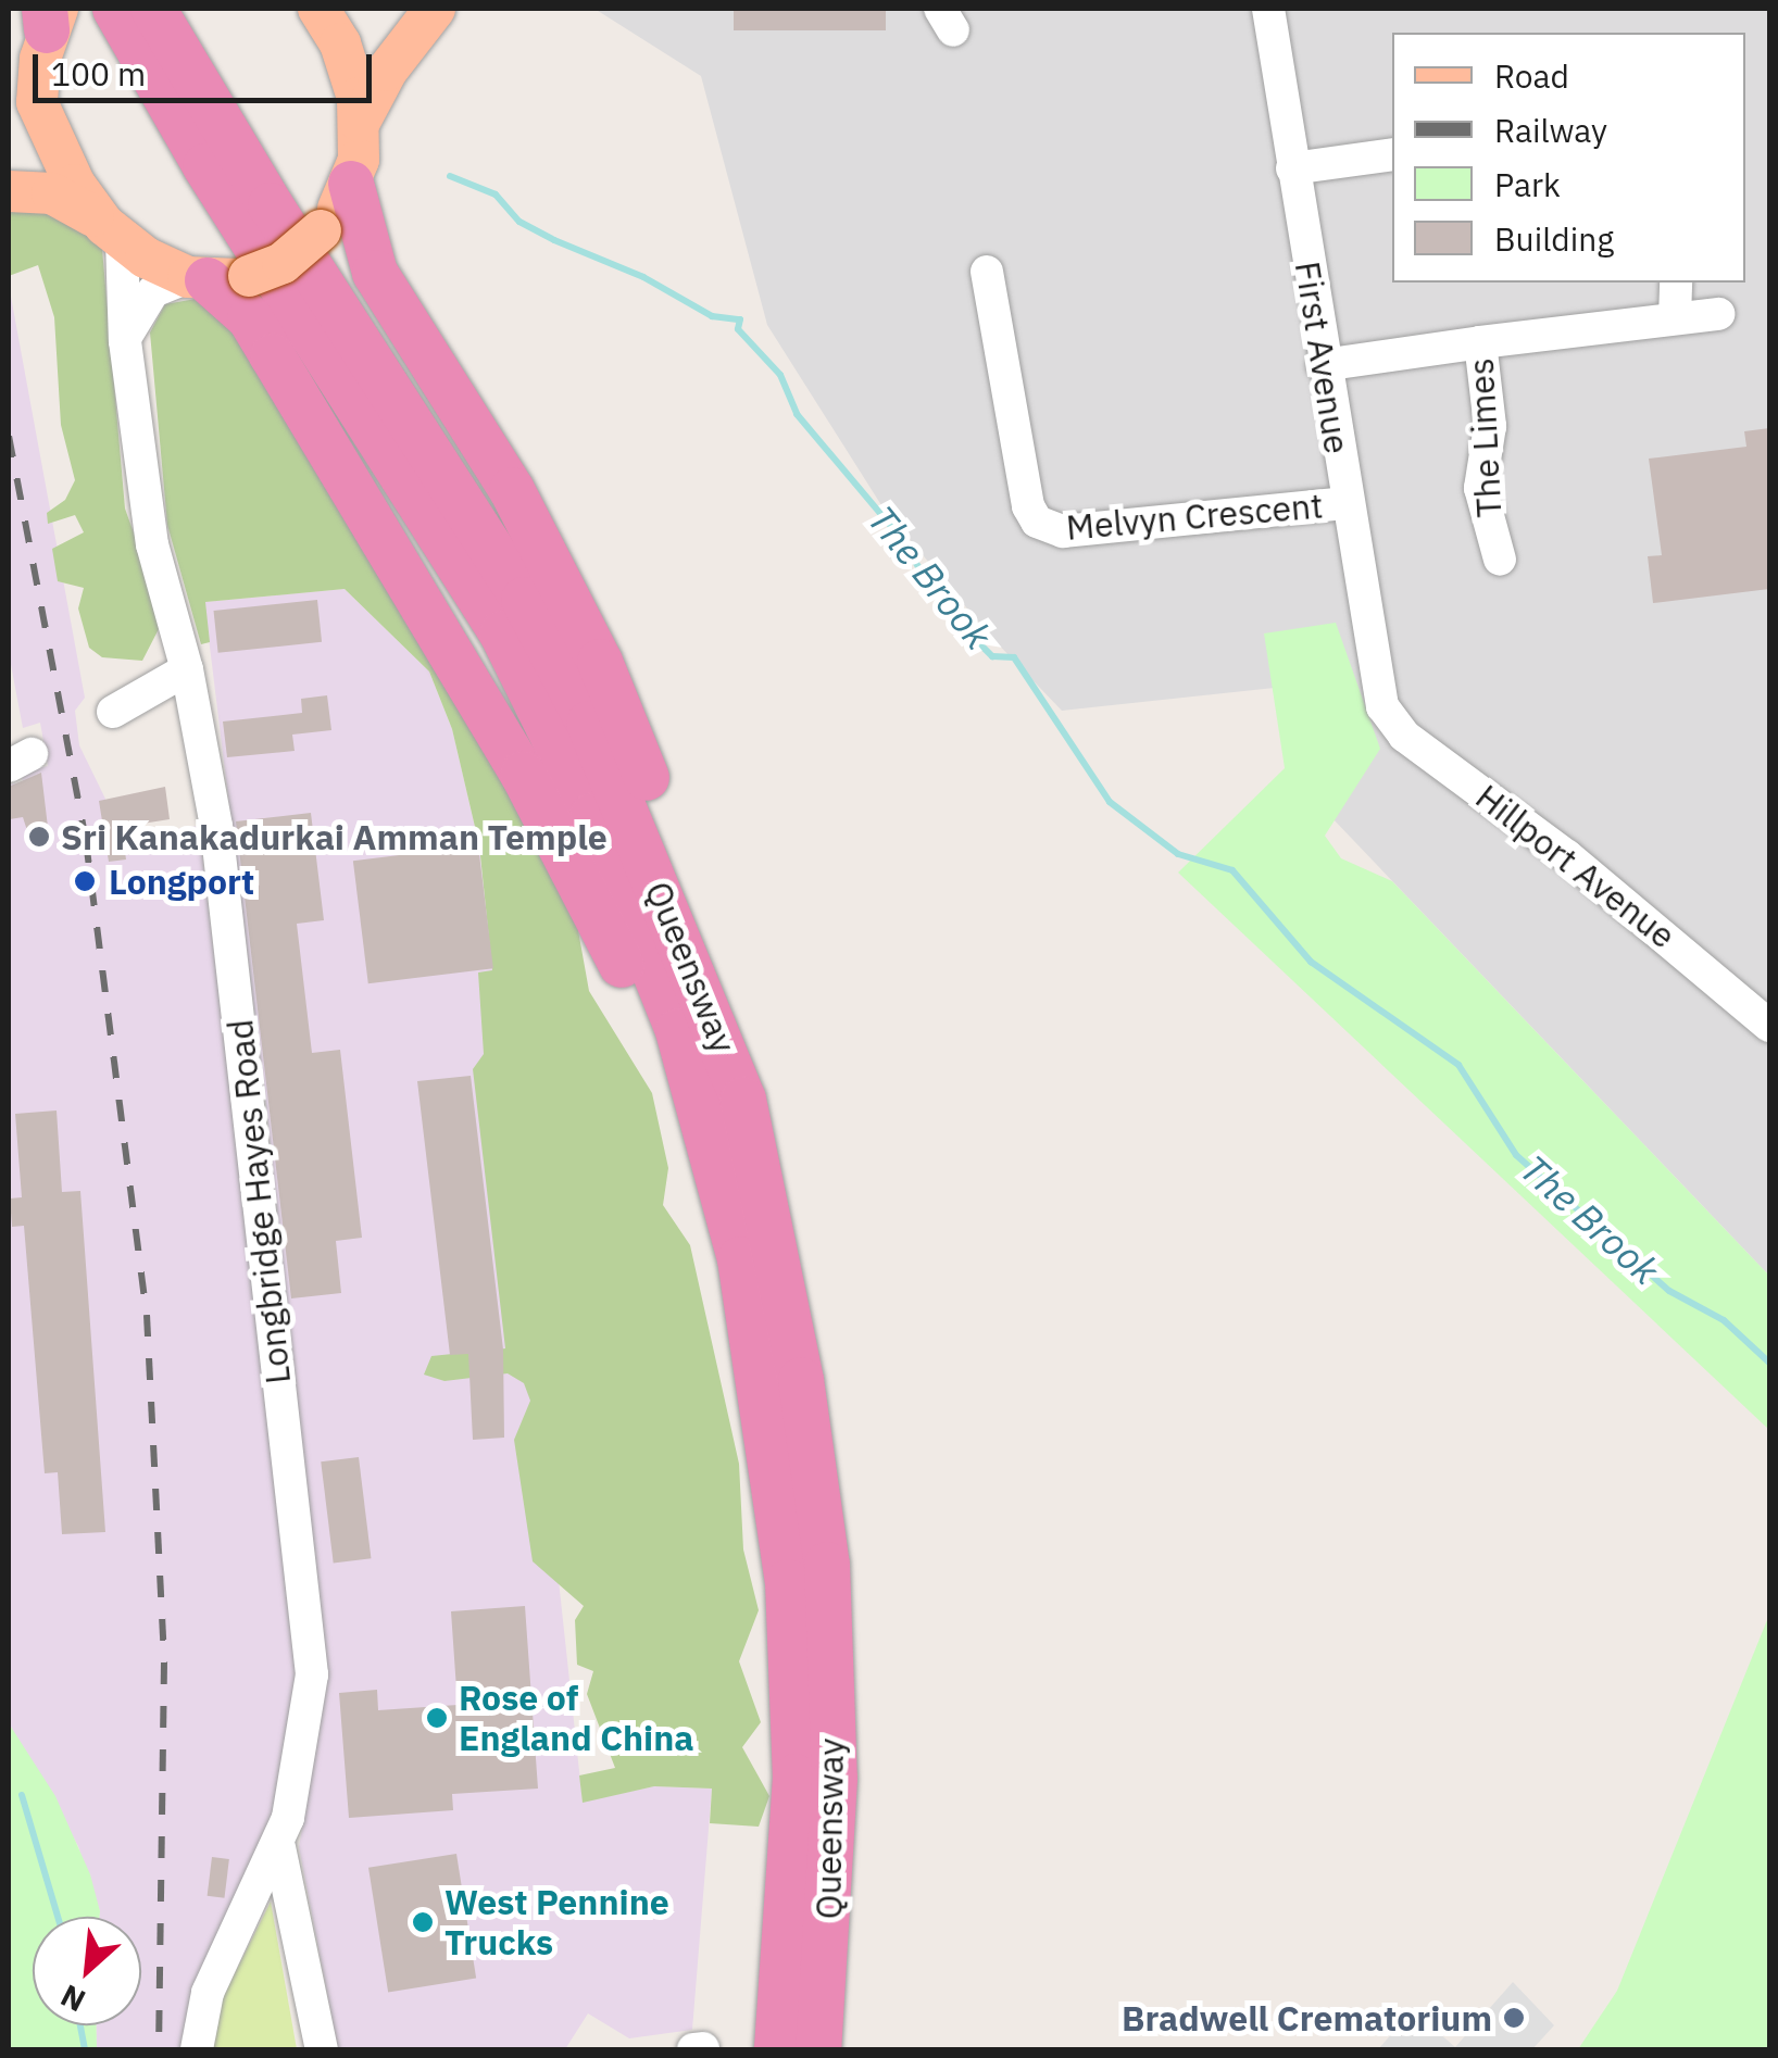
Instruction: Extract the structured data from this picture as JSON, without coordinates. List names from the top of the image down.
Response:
{
  "streets": {
    "highway": ["Queensway"],
    "street": [
      "First Avenue",
      "The Limes",
      "Melvyn Crescent",
      "Hillport Avenue",
      "Longbridge Hayes Road"
    ]
  },
  "crossings": [
    ["First Avenue", "The Limes"],
    ["First Avenue", "Melvyn Crescent"],
    ["First Avenue", "Hillport Avenue"]
  ],
  "water": ["The Brook"],
  "places": [
    "Sri Kanakadurkai Amman Temple",
    "Longport",
    "Rose of England China",
    "West Pennine Trucks",
    "Bradwell Crematorium"
  ],
  "legend": [
    "Road",
    "Railway",
    "Park",
    "Building"
  ],
  "scale_bar": "100 m",
  "north": "bottom left"
}
